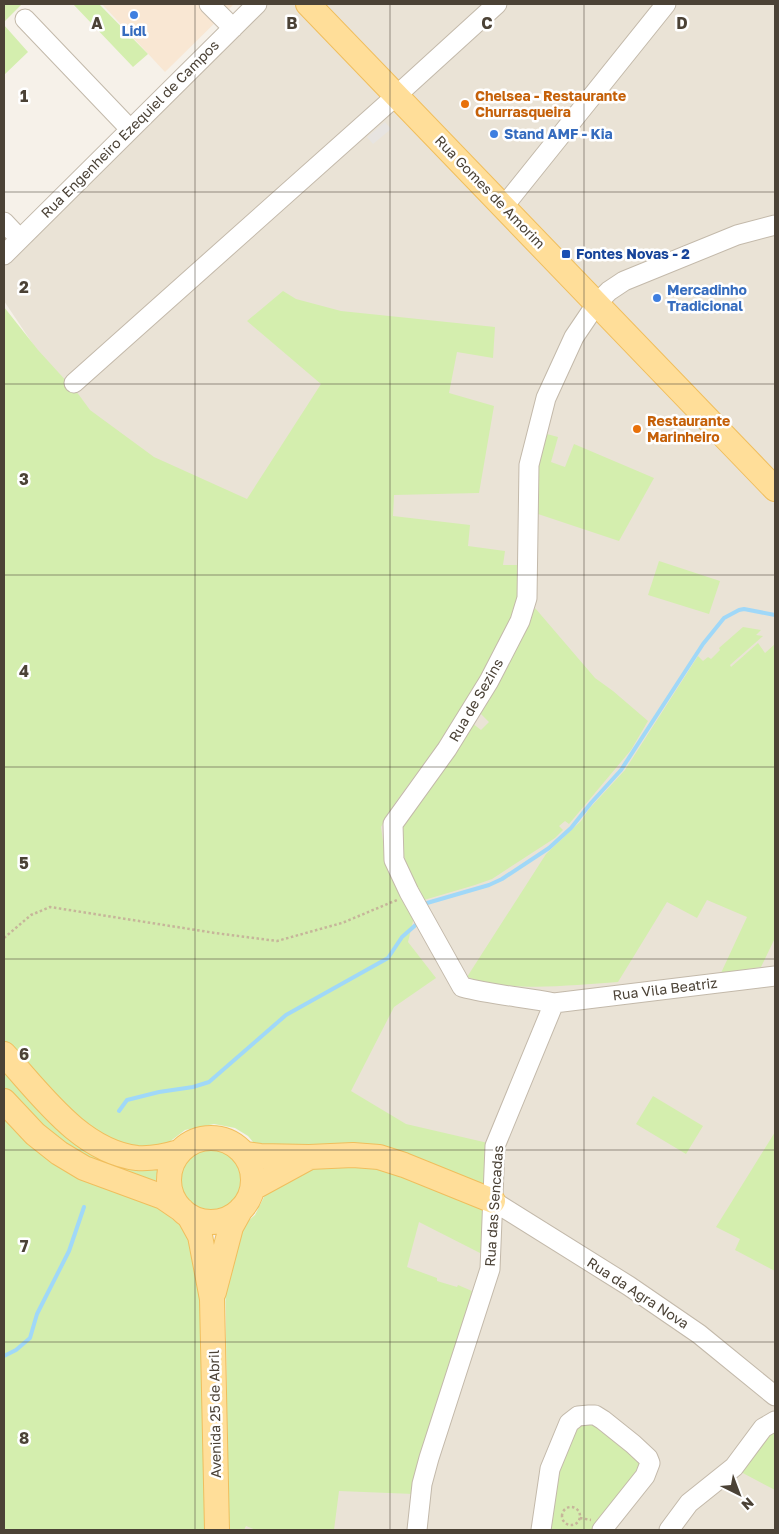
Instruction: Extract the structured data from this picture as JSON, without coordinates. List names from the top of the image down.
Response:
{
  "streets": {
    "main road": ["Rua Gomes de Amorim", "Avenida 25 de Abril"],
    "street": [
      "Rua Engenheiro Ezequiel de Campos",
      "Rua de Sezins",
      "Rua Vila Beatriz",
      "Rua das Sencadas",
      "Rua da Agra Nova"
    ]
  },
  "crossings": [
    ["Rua Gomes de Amorim", "Rua de Sezins"],
    ["Rua de Sezins", "Rua Vila Beatriz"],
    ["Rua de Sezins", "Rua das Sencadas"],
    ["Rua Vila Beatriz", "Rua das Sencadas"],
    ["Rua das Sencadas", "Rua da Agra Nova"]
  ],
  "places": {
    "other": [
      "Lidl",
      "Chelsea - Restaurante Churrasqueira",
      "Stand AMF - Kia",
      "Mercadinho Tradicional",
      "Restaurante Marinheiro"
    ],
    "transit": ["Fontes Novas - 2"]
  },
  "north": "bottom right",
  "grid": {
    "columns": [
      "A",
      "B",
      "C",
      "D"
    ],
    "rows": [
      "1",
      "2",
      "3",
      "4",
      "5",
      "6",
      "7",
      "8"
    ]
  }
}
